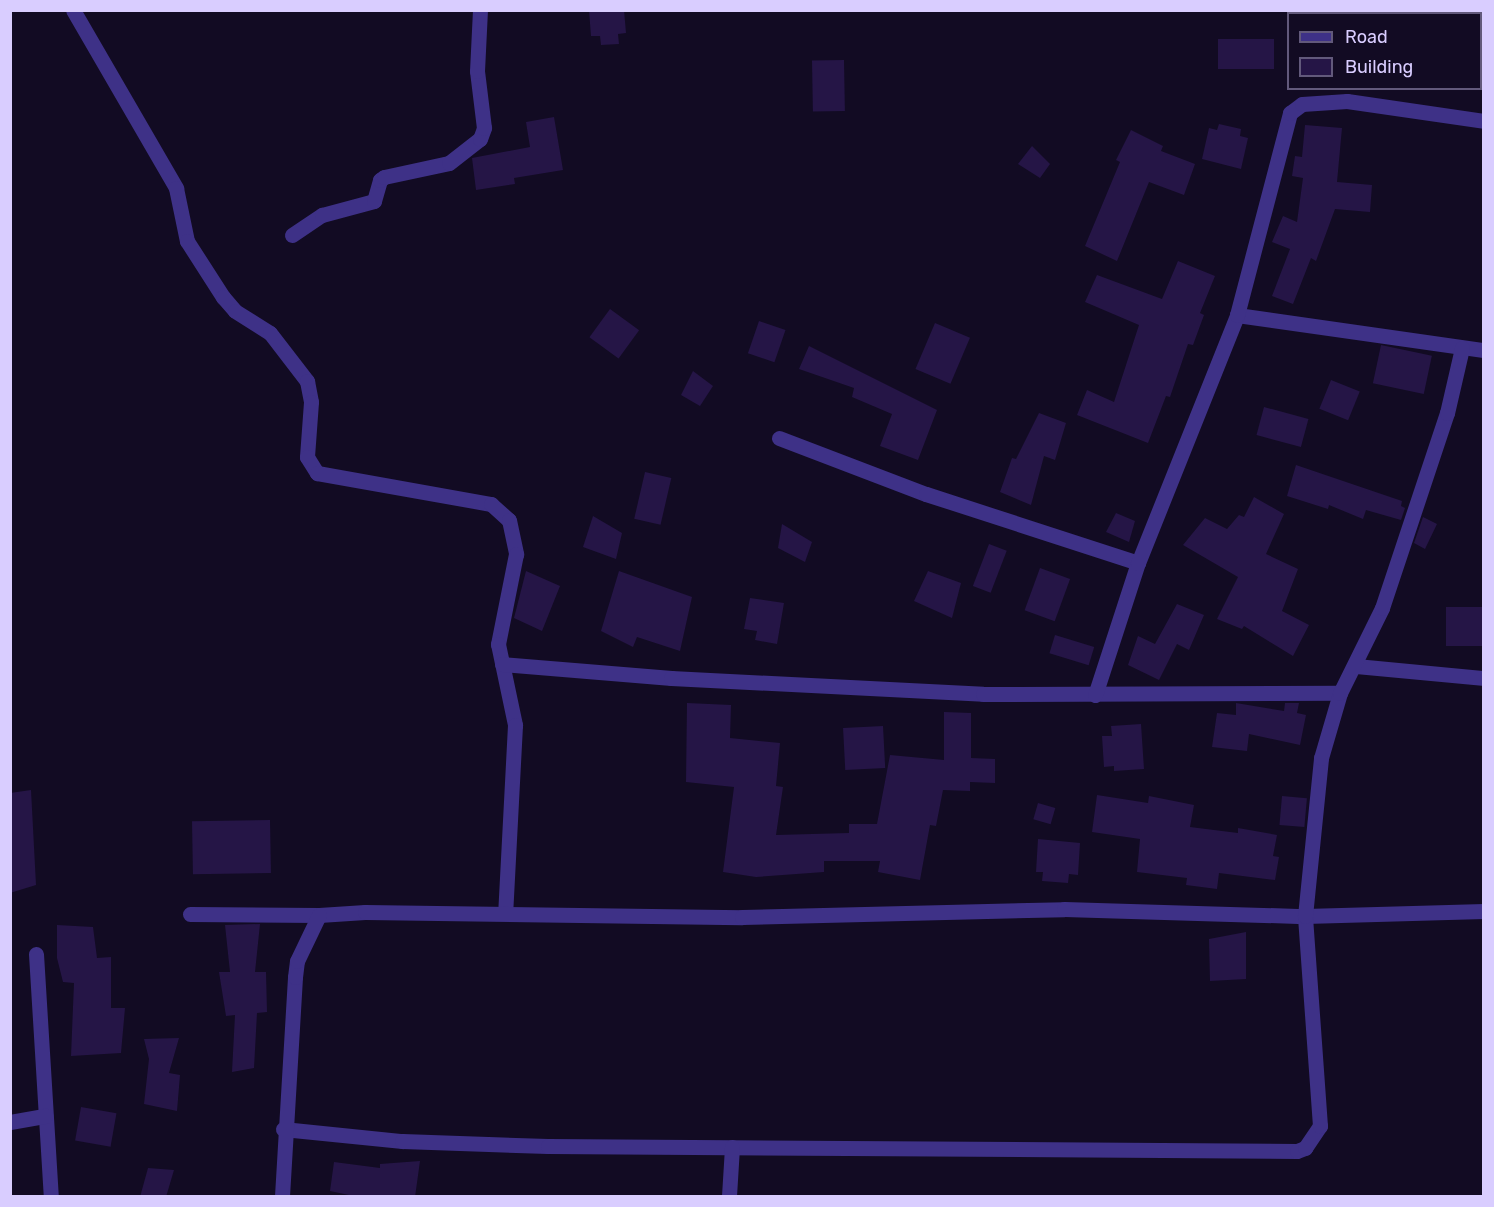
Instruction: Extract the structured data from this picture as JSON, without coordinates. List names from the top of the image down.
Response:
{
  "legend": ["Road", "Building"]
}
